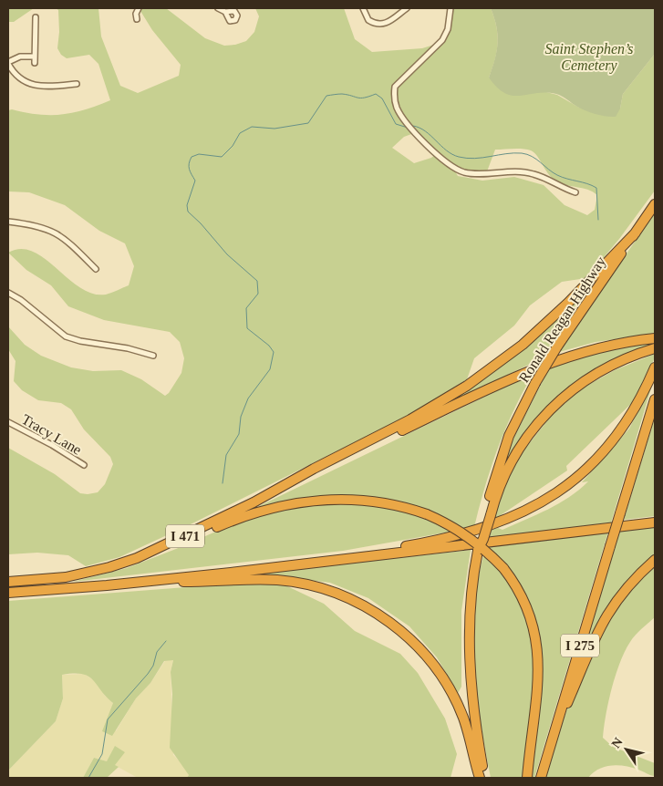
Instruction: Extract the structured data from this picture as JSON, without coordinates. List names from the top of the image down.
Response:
{
  "streets": {
    "highway": ["Ronald Reagan Highway", "I 471", "I 275"],
    "street": ["Tracy Lane"]
  },
  "parks": ["Saint Stephen’s Cemetery"],
  "north": "top left"
}
